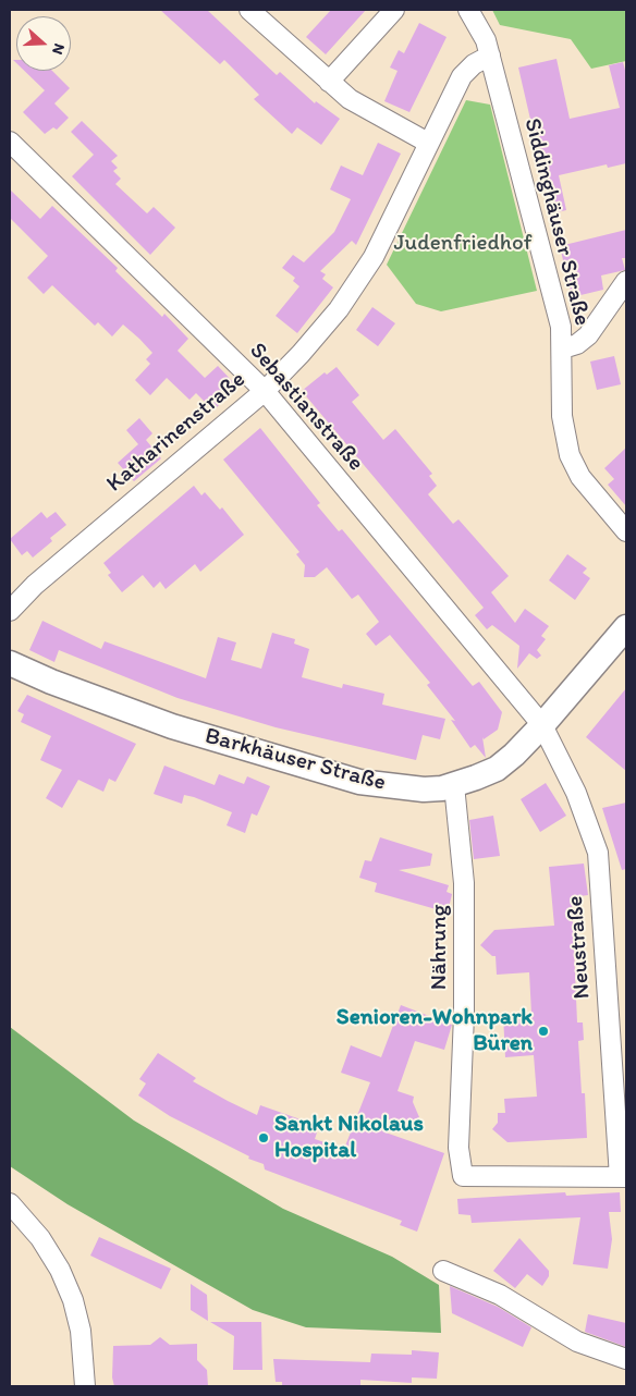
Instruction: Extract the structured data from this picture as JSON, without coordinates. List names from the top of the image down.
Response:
{
  "streets": {
    "street": [
      "Siddinghäuser Straße",
      "Sebastianstraße",
      "Katharinenstraße",
      "Barkhäuser Straße",
      "Nährung",
      "Neustraße"
    ]
  },
  "crossings": [
    ["Siddinghäuser Straße", "Katharinenstraße"],
    ["Sebastianstraße", "Katharinenstraße"],
    ["Sebastianstraße", "Barkhäuser Straße"],
    ["Sebastianstraße", "Neustraße"],
    ["Barkhäuser Straße", "Nährung"],
    ["Barkhäuser Straße", "Neustraße"],
    ["Nährung", "Neustraße"]
  ],
  "parks": ["Judenfriedhof"],
  "places": ["Senioren-Wohnpark Büren", "Sankt Nikolaus Hospital"],
  "north": "right"
}
